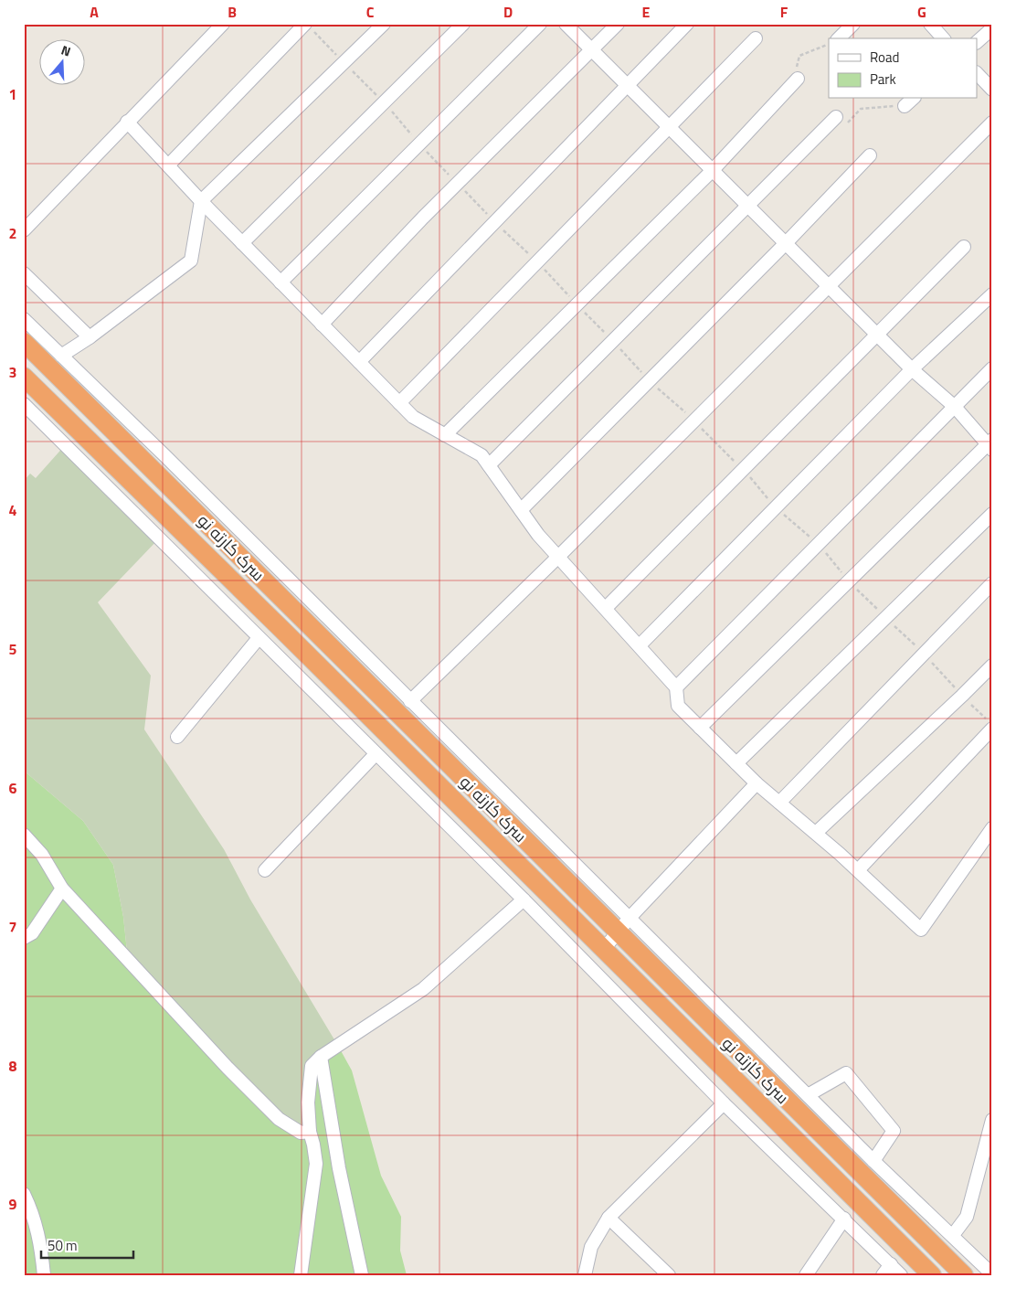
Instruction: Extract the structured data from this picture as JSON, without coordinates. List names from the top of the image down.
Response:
{
  "streets": {
    "highway": ["سرک کارته نو"]
  },
  "legend": ["Road", "Park"],
  "scale_bar": "50 m",
  "north": "top",
  "grid": {
    "columns": [
      "A",
      "B",
      "C",
      "D",
      "E",
      "F",
      "G"
    ],
    "rows": [
      "1",
      "2",
      "3",
      "4",
      "5",
      "6",
      "7",
      "8",
      "9"
    ]
  }
}
